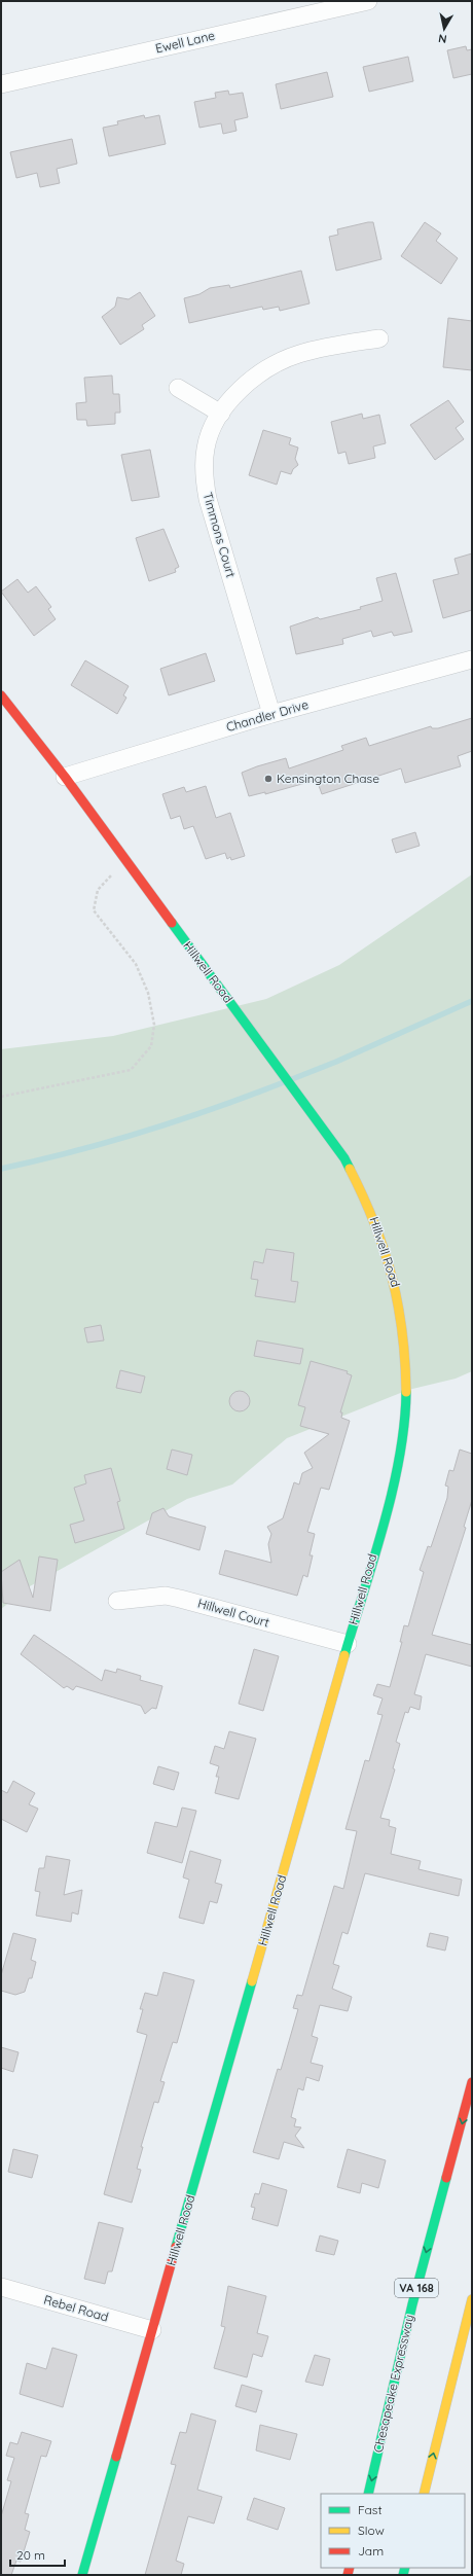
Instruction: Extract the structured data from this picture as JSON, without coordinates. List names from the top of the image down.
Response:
{
  "streets": {
    "main road": ["Hillwell Road", "VA 168", "Chesapeake Expressway"],
    "street": [
      "Ewell Lane",
      "Timmons Court",
      "Chandler Drive",
      "Hillwell Court",
      "Rebel Road"
    ]
  },
  "crossings": [
    ["Timmons Court", "Chandler Drive"],
    ["Chandler Drive", "Hillwell Road"],
    ["Hillwell Road", "Hillwell Court"],
    ["Hillwell Road", "Rebel Road"]
  ],
  "places": ["Kensington Chase"],
  "legend": ["Fast", "Slow", "Jam"],
  "scale_bar": "20 m",
  "north": "bottom"
}
